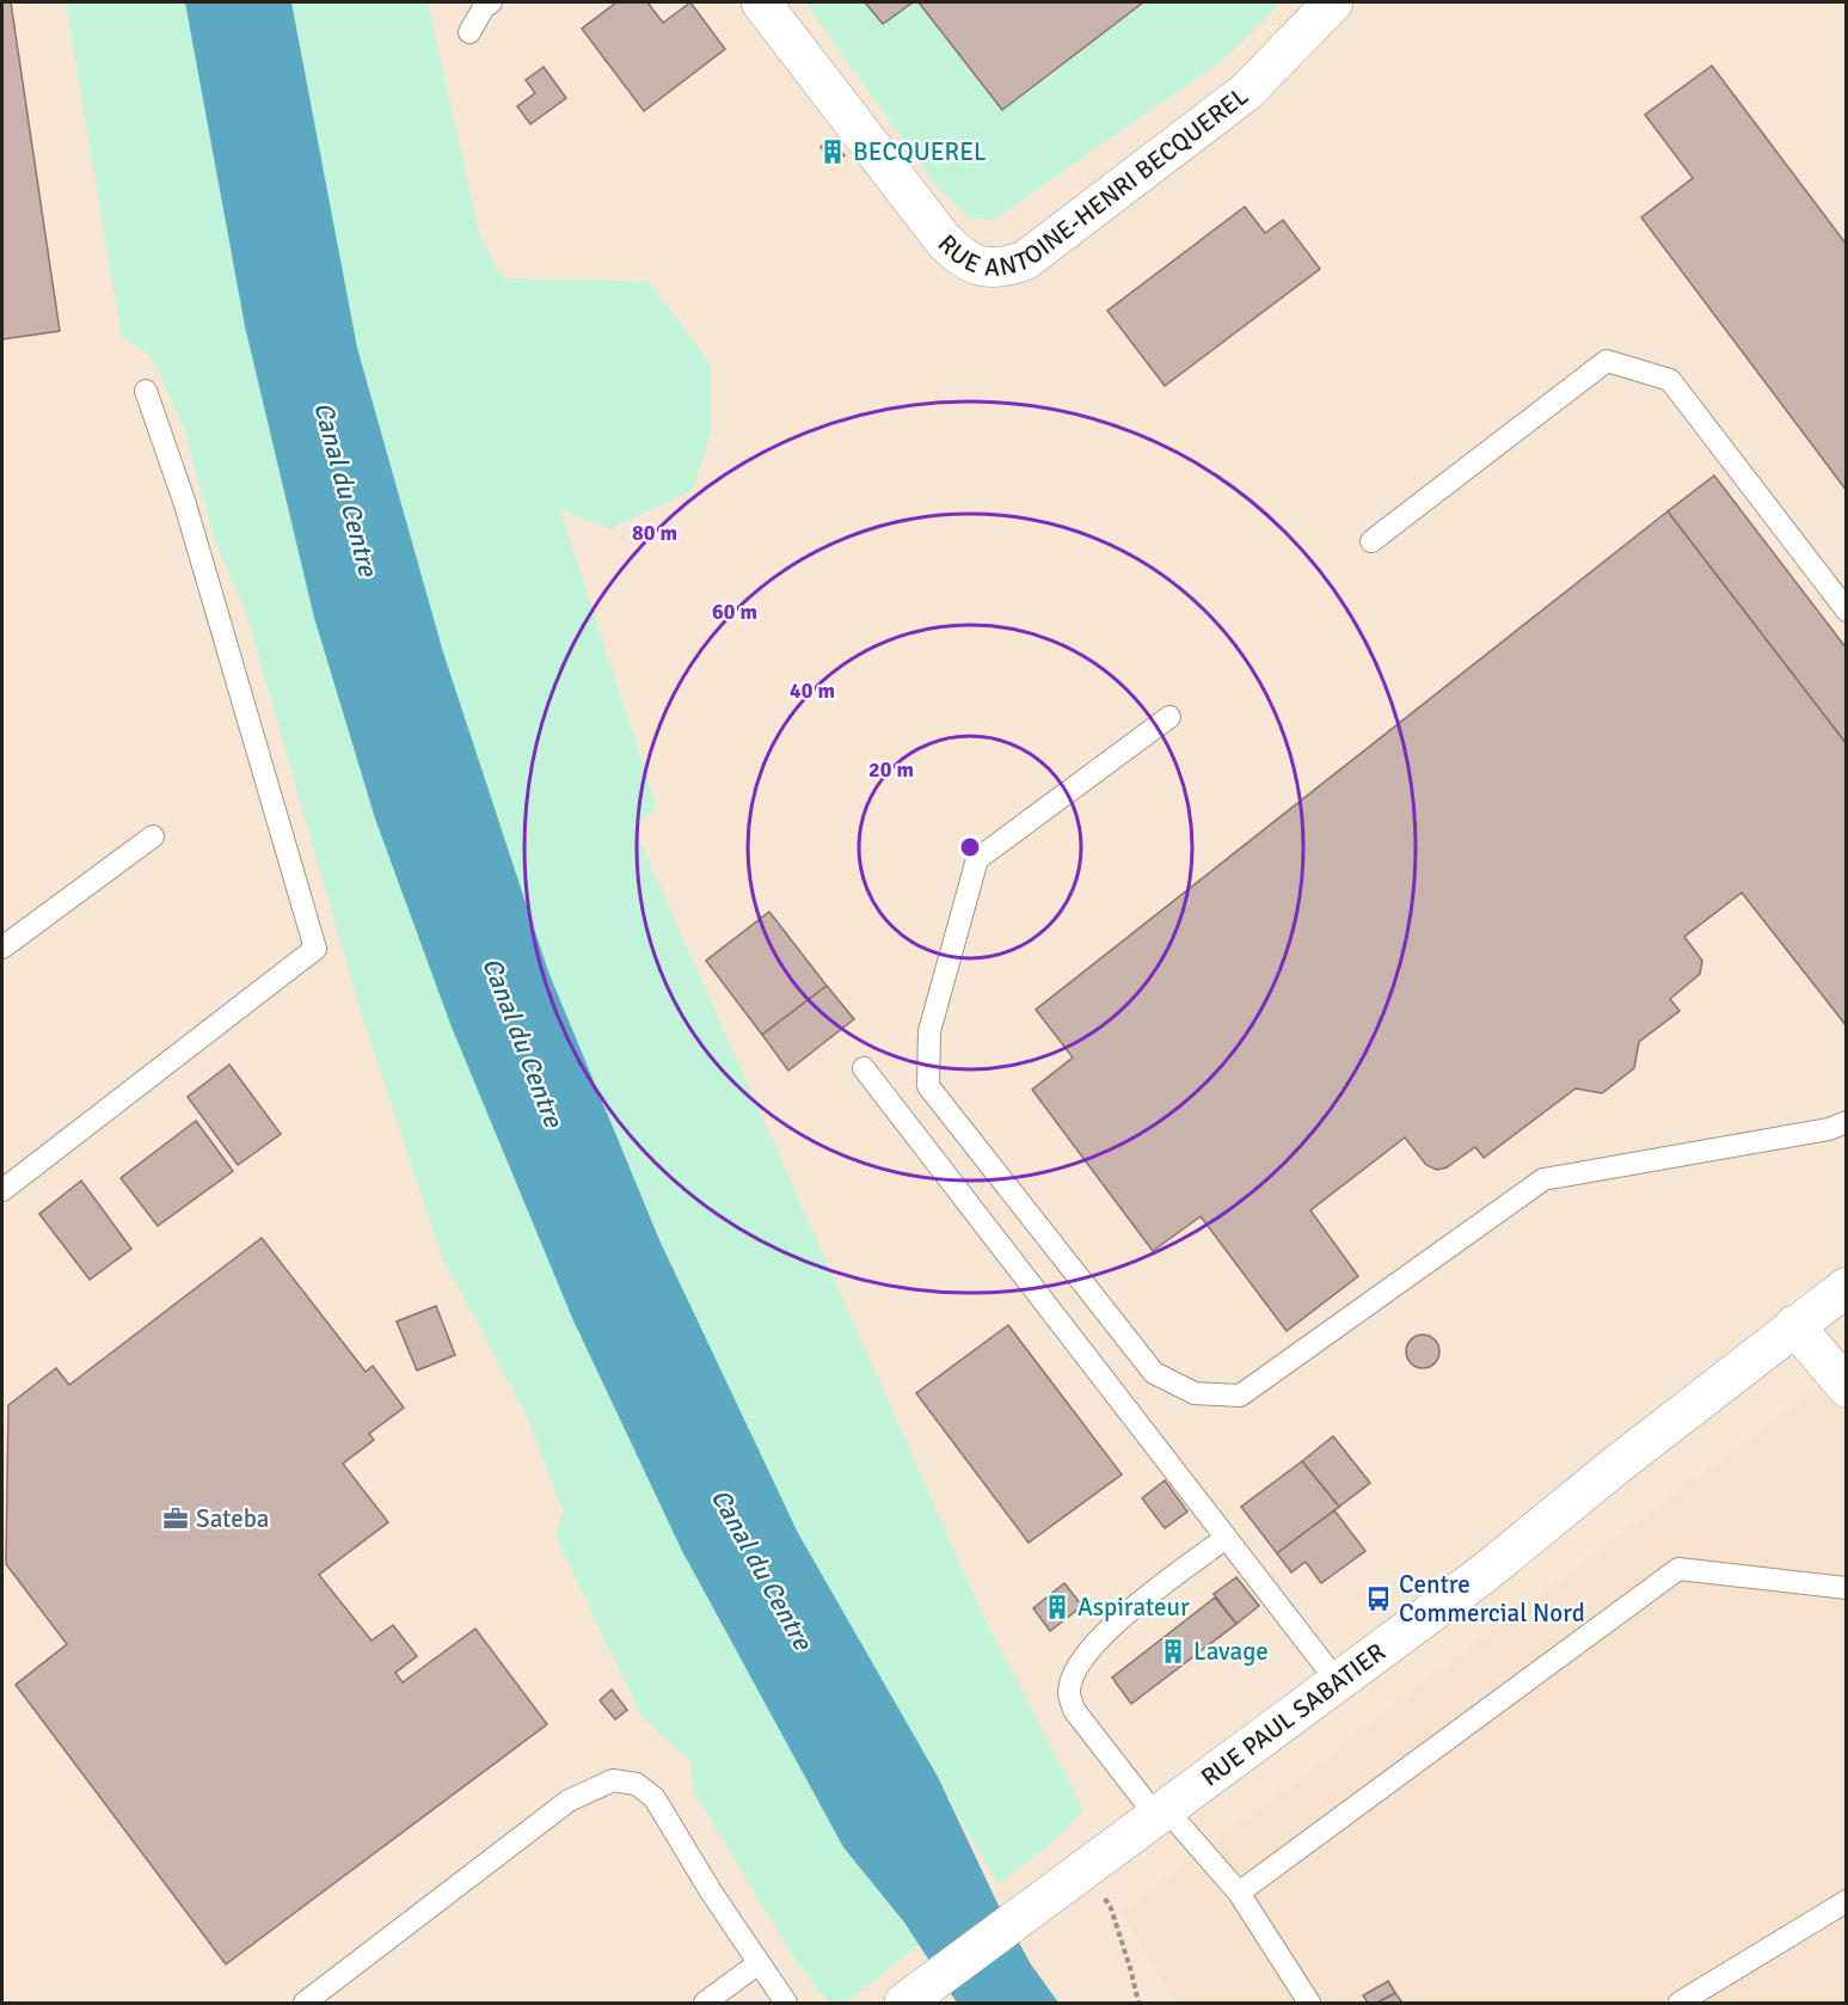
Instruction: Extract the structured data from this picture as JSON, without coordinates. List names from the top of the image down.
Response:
{
  "streets": {
    "main road": ["RUE ANTOINE-HENRI BECQUEREL", "RUE PAUL SABATIER"]
  },
  "water": ["Canal du Centre"],
  "places": {
    "building": ["BECQUEREL", "Aspirateur", "Lavage"],
    "office": ["Sateba"],
    "bus stop": ["Centre Commercial Nord"]
  },
  "rings": [
    "80 m",
    "60 m",
    "40 m",
    "20 m"
  ]
}
